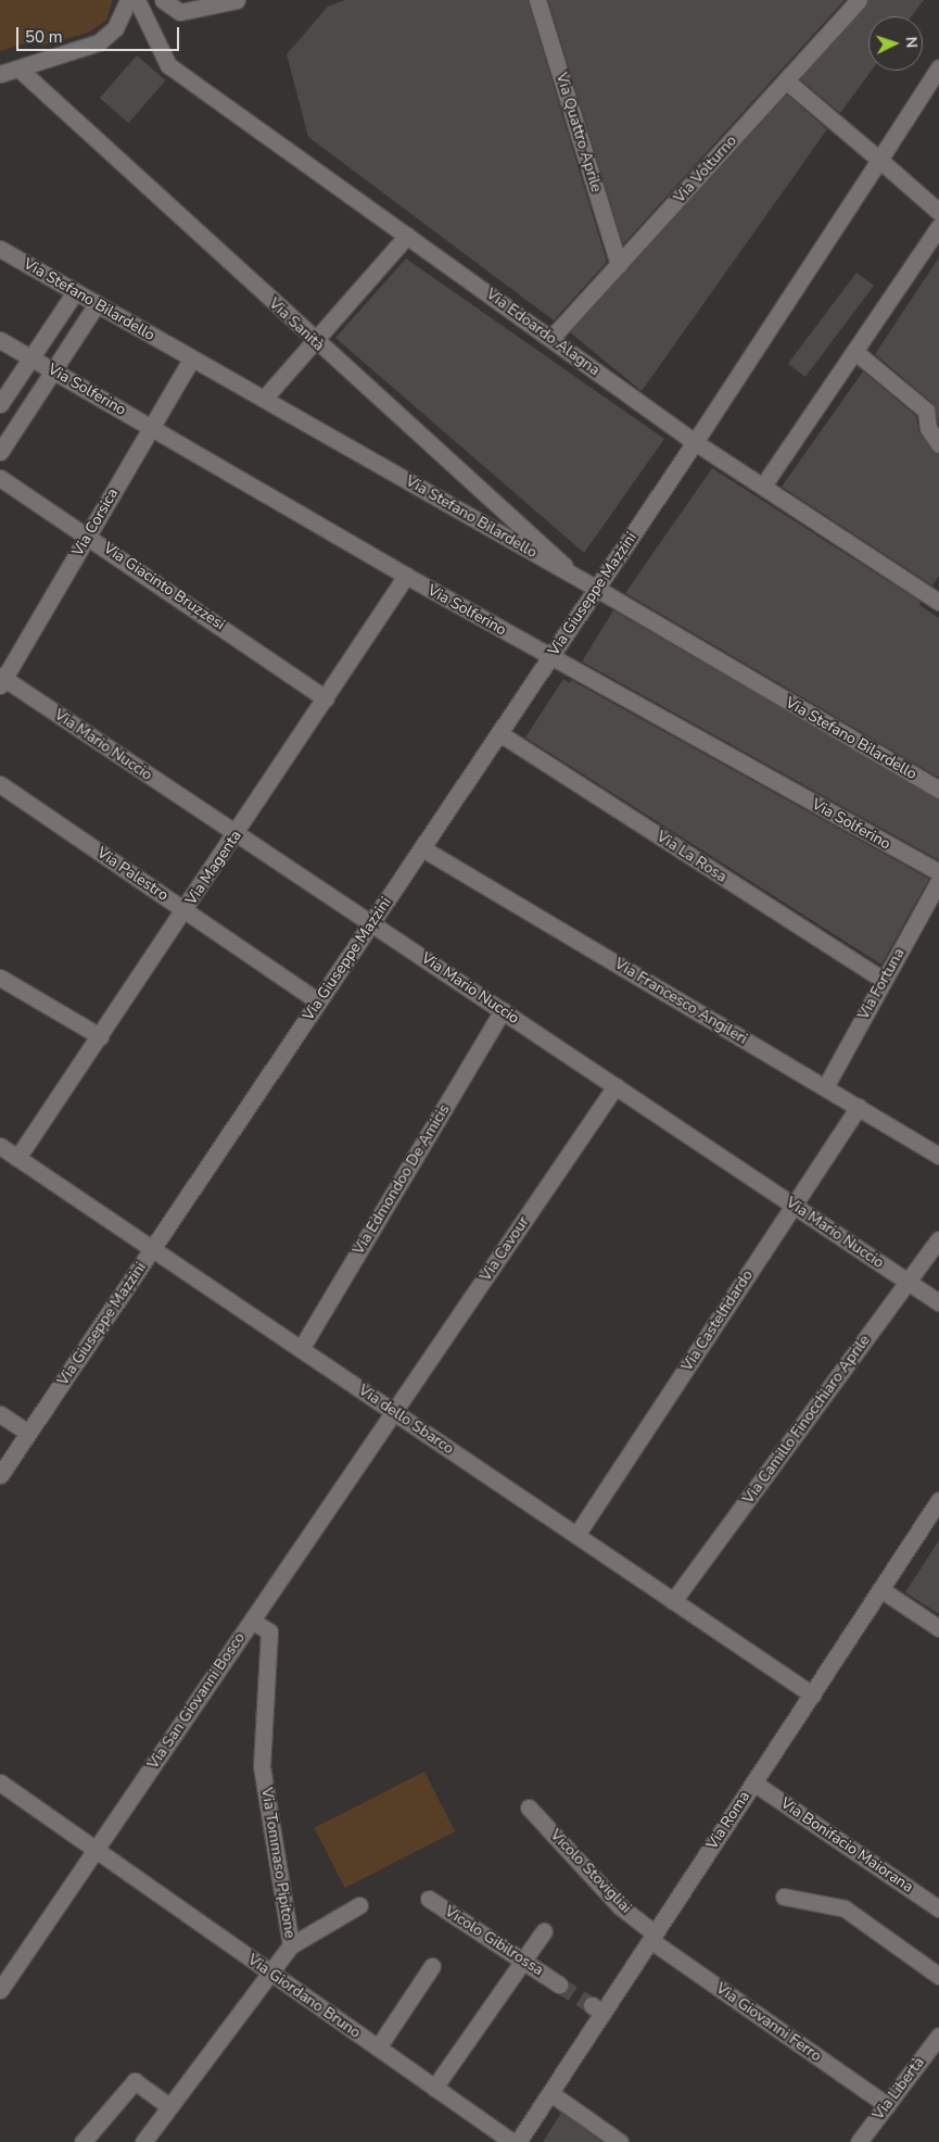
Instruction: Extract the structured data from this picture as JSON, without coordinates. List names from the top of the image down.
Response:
{
  "streets": {
    "street": [
      "Via Quattro Aprile",
      "Via Volturno",
      "Via Stefano Bilardello",
      "Via Sanità",
      "Via Edoardo Alagna",
      "Via Solferino",
      "Via Corsica",
      "Via Giacinto Bruzzesi",
      "Via Giuseppe Mazzini",
      "Via Mario Nuccio",
      "Via La Rosa",
      "Via Magenta",
      "Via Palestro",
      "Via Fortuna",
      "Via Francesco Angileri",
      "Via Edmondoo De Amicis",
      "Via Cavour",
      "Via Castelfidardo",
      "Via dello Sbarco",
      "Via Camillo Finocchiaro Aprile",
      "Via San Giovanni Bosco",
      "Via Roma",
      "Via Bonifacio Maiorana",
      "Via Tommaso Pipitone",
      "Vicolo Stovigliai",
      "Vicolo Gibilrossa",
      "Via Giordano Bruno",
      "Via Giovanni Ferro",
      "Via Libertà"
    ]
  },
  "crossings": [
    ["Via Quattro Aprile", "Via Volturno"],
    ["Via Volturno", "Via Edoardo Alagna"],
    ["Via Stefano Bilardello", "Via Sanità"],
    ["Via Stefano Bilardello", "Via Corsica"],
    ["Via Stefano Bilardello", "Via Giuseppe Mazzini"],
    ["Via Edoardo Alagna", "Via Giuseppe Mazzini"],
    ["Via Solferino", "Via Corsica"],
    ["Via Solferino", "Via Giuseppe Mazzini"],
    ["Via Solferino", "Via Magenta"],
    ["Via Corsica", "Via Giacinto Bruzzesi"],
    ["Via Corsica", "Via Mario Nuccio"],
    ["Via Giacinto Bruzzesi", "Via Magenta"],
    ["Via Giuseppe Mazzini", "Via Mario Nuccio"],
    ["Via Giuseppe Mazzini", "Via La Rosa"],
    ["Via Giuseppe Mazzini", "Via Palestro"],
    ["Via Giuseppe Mazzini", "Via Francesco Angileri"],
    ["Via Giuseppe Mazzini", "Via dello Sbarco"],
    ["Via Mario Nuccio", "Via Magenta"],
    ["Via Mario Nuccio", "Via Edmondoo De Amicis"],
    ["Via Mario Nuccio", "Via Cavour"],
    ["Via Mario Nuccio", "Via Castelfidardo"],
    ["Via Mario Nuccio", "Via Camillo Finocchiaro Aprile"],
    ["Via La Rosa", "Via Fortuna"],
    ["Via Magenta", "Via Palestro"],
    ["Via Magenta", "Via dello Sbarco"],
    ["Via Fortuna", "Via Francesco Angileri"],
    ["Via Francesco Angileri", "Via Castelfidardo"],
    ["Via Edmondoo De Amicis", "Via dello Sbarco"],
    ["Via Cavour", "Via dello Sbarco"],
    ["Via Cavour", "Via San Giovanni Bosco"],
    ["Via Castelfidardo", "Via dello Sbarco"],
    ["Via dello Sbarco", "Via Camillo Finocchiaro Aprile"],
    ["Via dello Sbarco", "Via San Giovanni Bosco"],
    ["Via dello Sbarco", "Via Roma"],
    ["Via San Giovanni Bosco", "Via Tommaso Pipitone"],
    ["Via San Giovanni Bosco", "Via Giordano Bruno"],
    ["Via Roma", "Via Bonifacio Maiorana"],
    ["Via Roma", "Vicolo Stovigliai"],
    ["Via Roma", "Via Giovanni Ferro"],
    ["Via Tommaso Pipitone", "Via Giordano Bruno"],
    ["Vicolo Stovigliai", "Via Giovanni Ferro"],
    ["Via Giovanni Ferro", "Via Libertà"]
  ],
  "scale_bar": "50 m",
  "north": "right"
}
